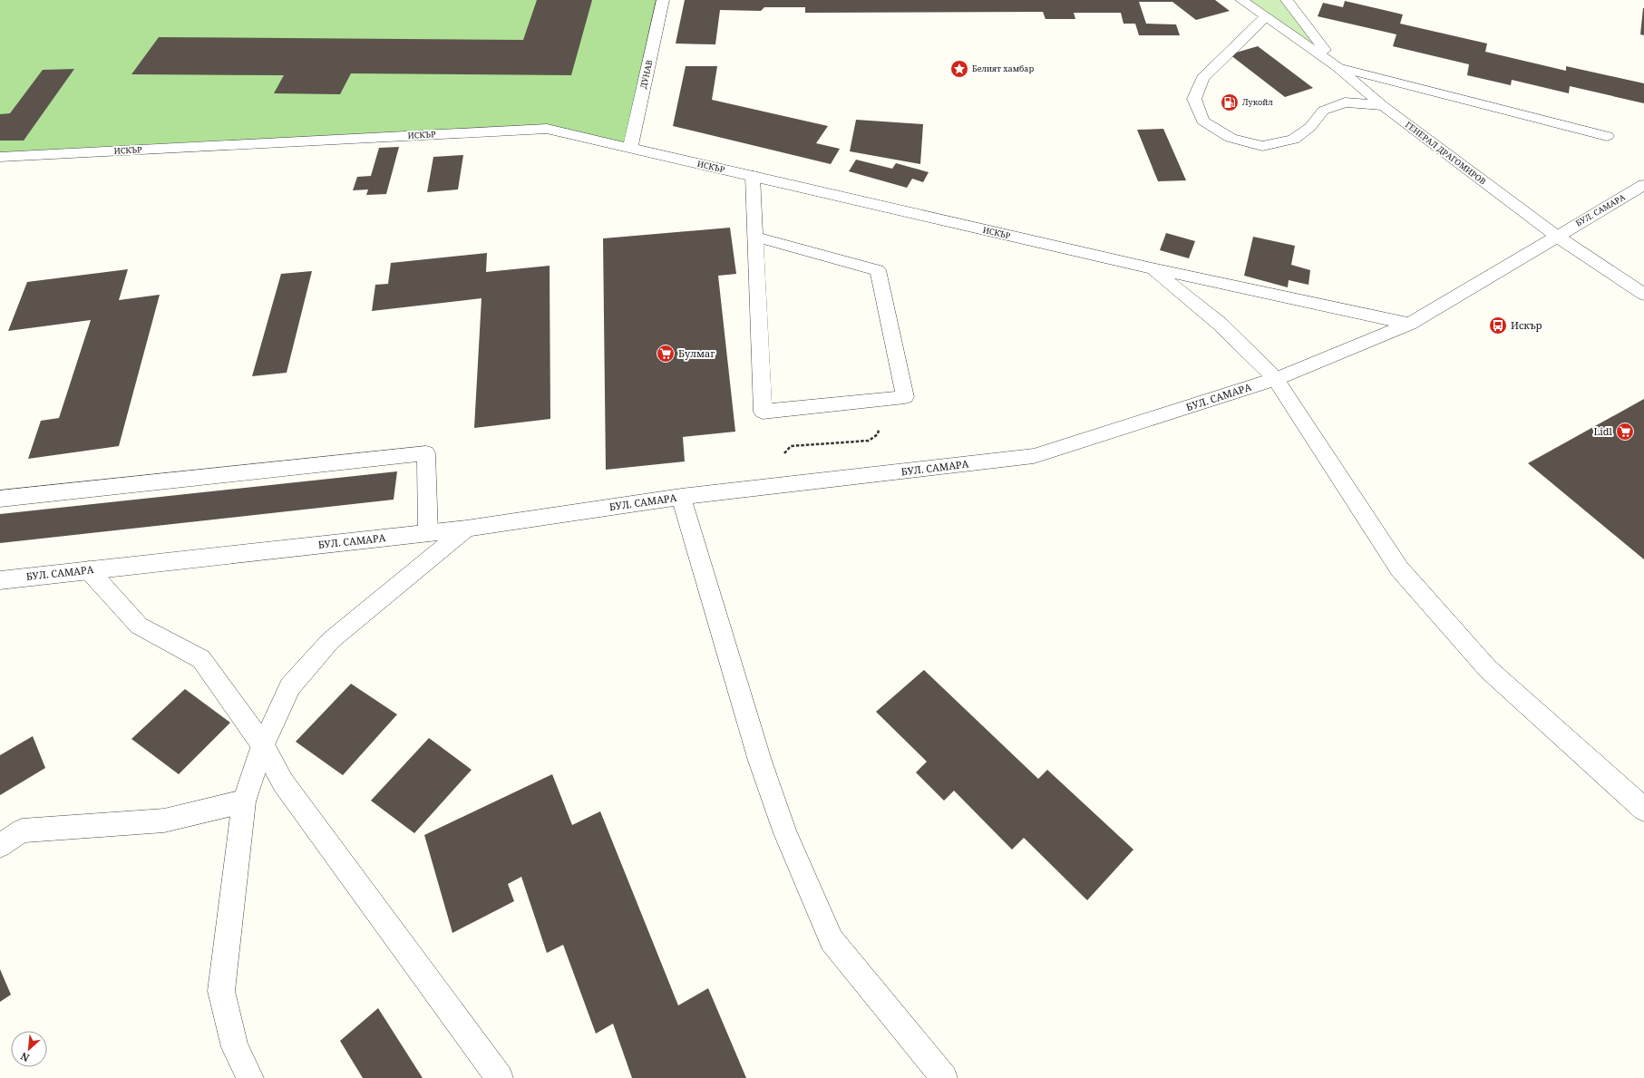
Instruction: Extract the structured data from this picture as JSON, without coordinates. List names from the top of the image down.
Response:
{
  "streets": {
    "street": [
      "ДУНАВ",
      "ИСКЪР",
      "ГЕНЕРАЛ ДРАГОМИРОВ",
      "БУЛ. САМАРА"
    ]
  },
  "crossings": [
    ["ДУНАВ", "ИСКЪР"],
    ["ИСКЪР", "БУЛ. САМАРА"],
    ["ГЕНЕРАЛ ДРАГОМИРОВ", "БУЛ. САМАРА"]
  ],
  "places": {
    "place": ["Белият хамбар"],
    "fuel station": ["Лукойл"],
    "bus stop": ["Искър"],
    "supermarket": ["Булмаг", "Lidl"]
  },
  "north": "bottom left"
}
